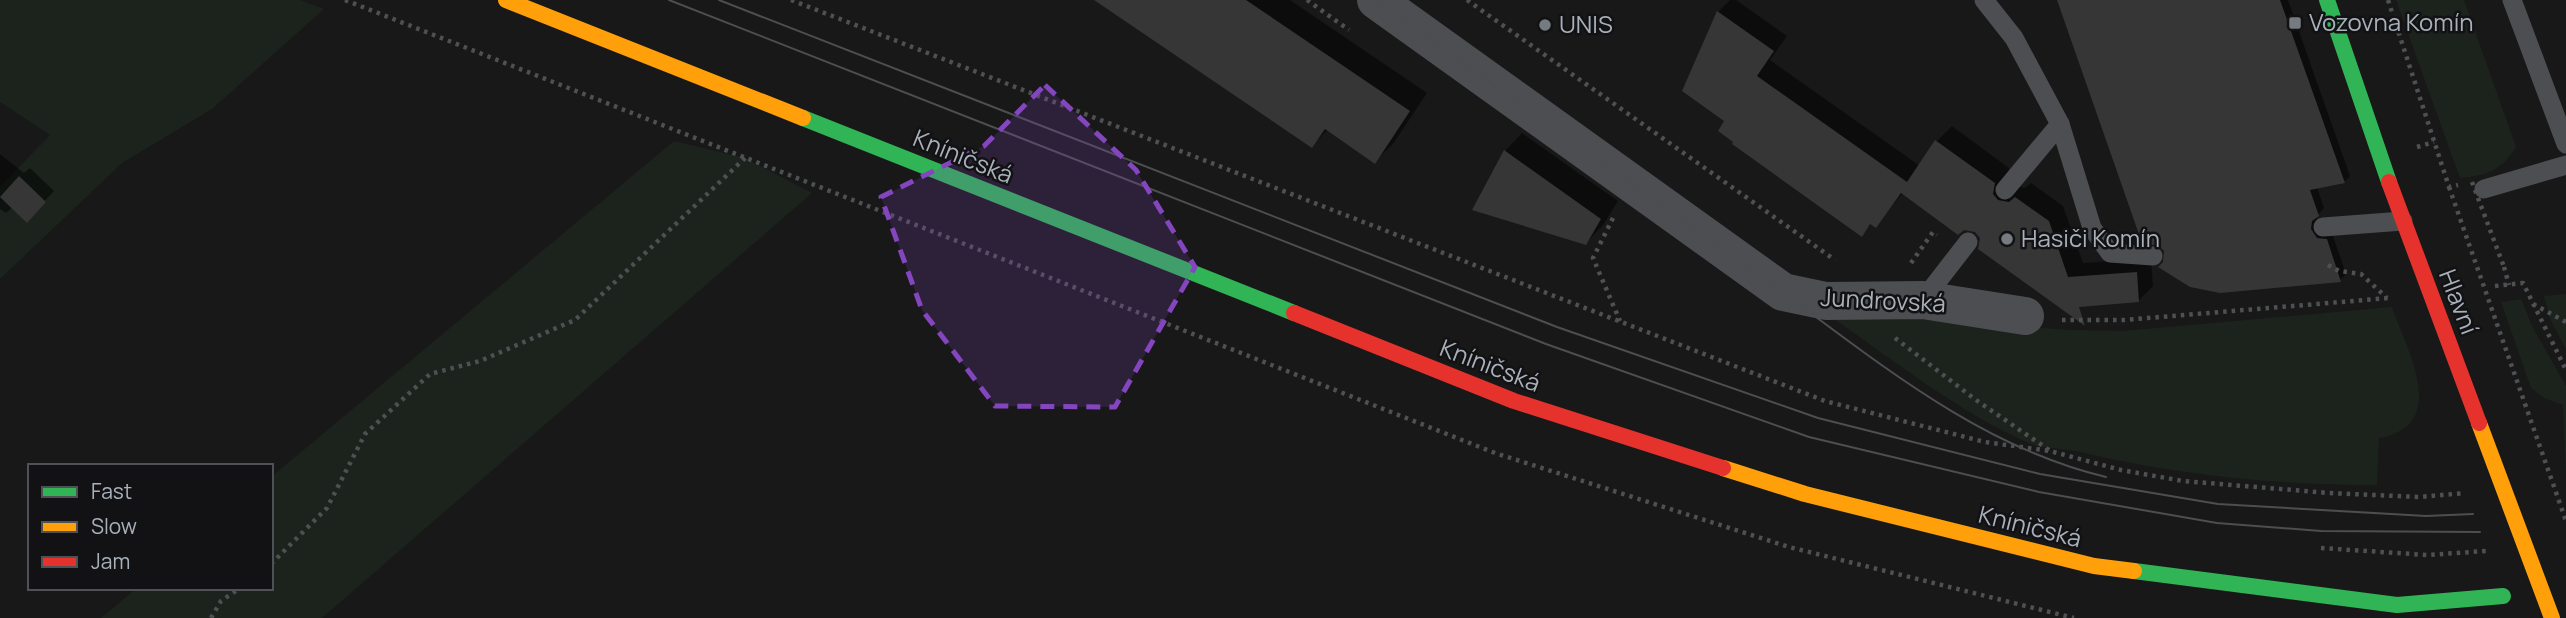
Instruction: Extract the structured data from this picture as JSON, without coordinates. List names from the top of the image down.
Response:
{
  "streets": {
    "main road": ["Kníničská", "Hlavní"],
    "street": ["Jundrovská"]
  },
  "places": {
    "transit": ["Vozovna Komín"],
    "other": ["UNIS", "Hasiči Komín"]
  },
  "legend": ["Fast", "Slow", "Jam"]
}
